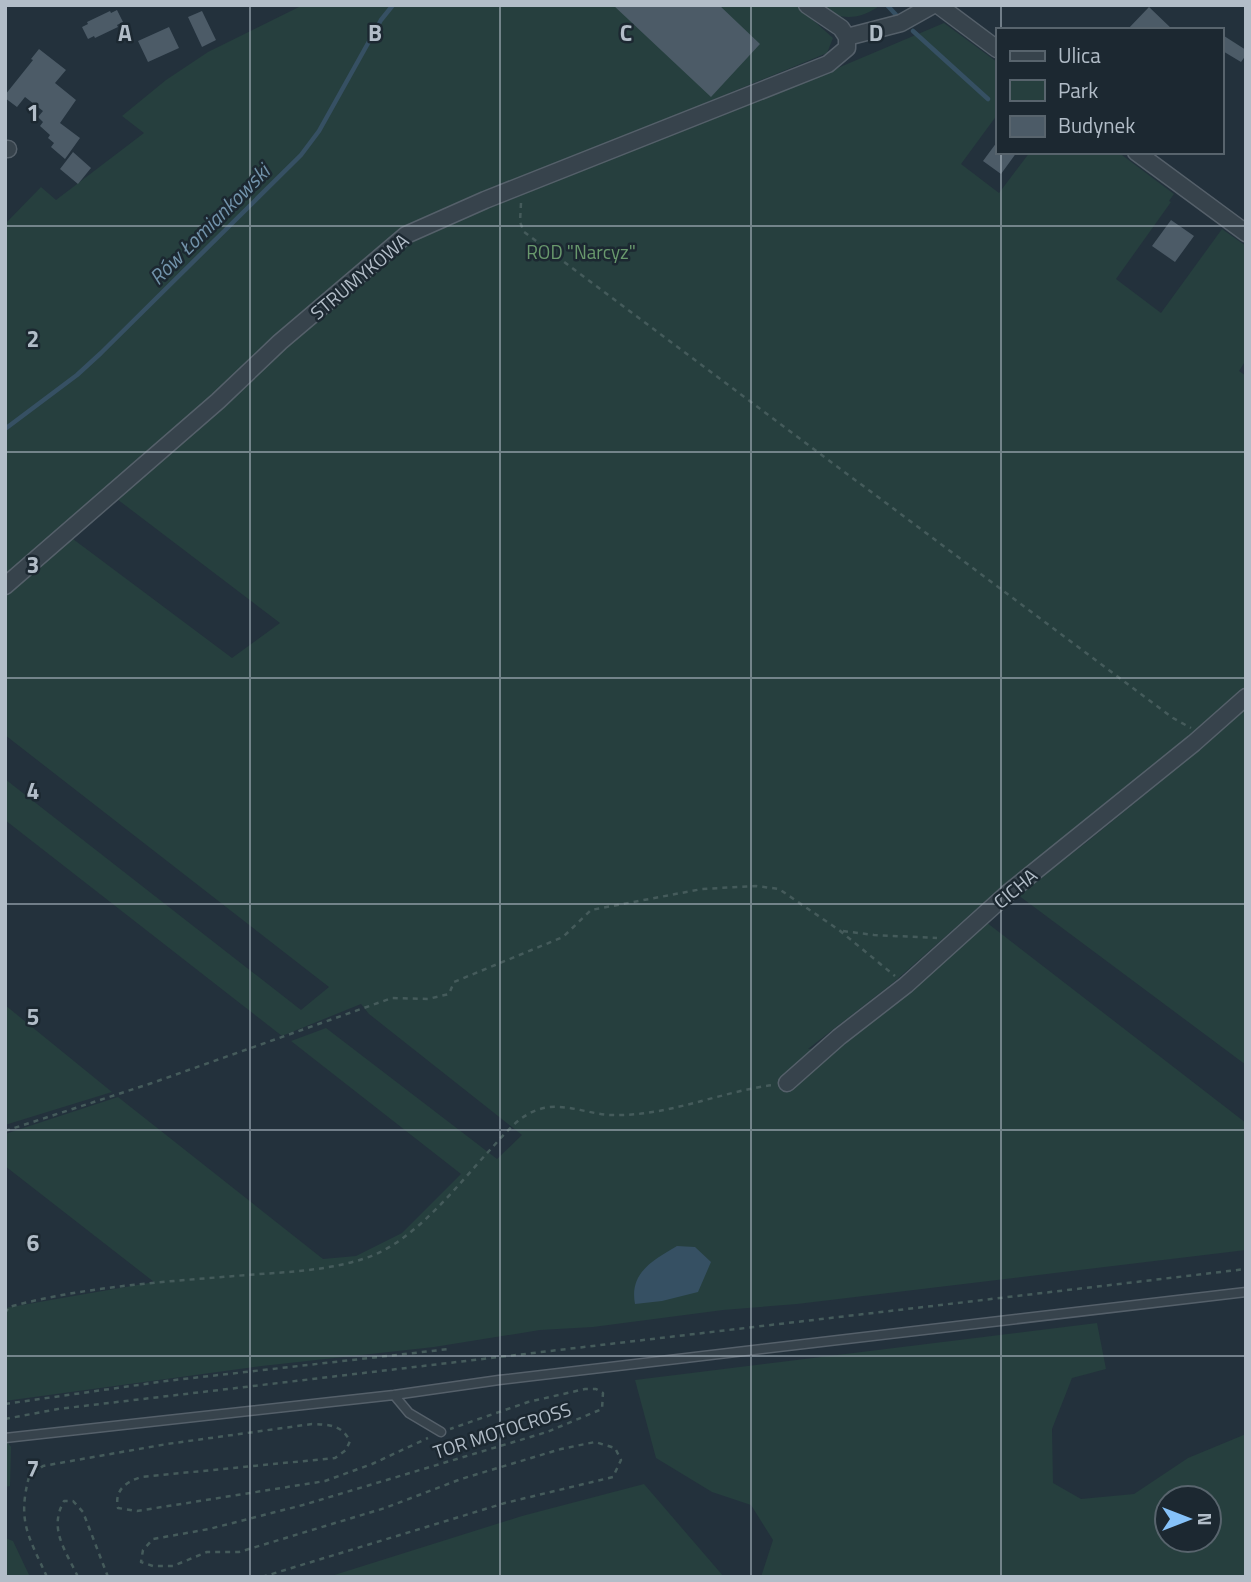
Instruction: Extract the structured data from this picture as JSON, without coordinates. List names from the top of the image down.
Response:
{
  "streets": {
    "street": ["STRUMYKOWA", "CICHA"],
    "path": ["TOR MOTOCROSS"]
  },
  "water": ["Rów Łomiankowski"],
  "parks": ["ROD \"Narcyz\""],
  "legend": ["Ulica", "Park", "Budynek"],
  "north": "right",
  "grid": {
    "columns": [
      "A",
      "B",
      "C",
      "D"
    ],
    "rows": [
      "1",
      "2",
      "3",
      "4",
      "5",
      "6",
      "7"
    ]
  }
}
